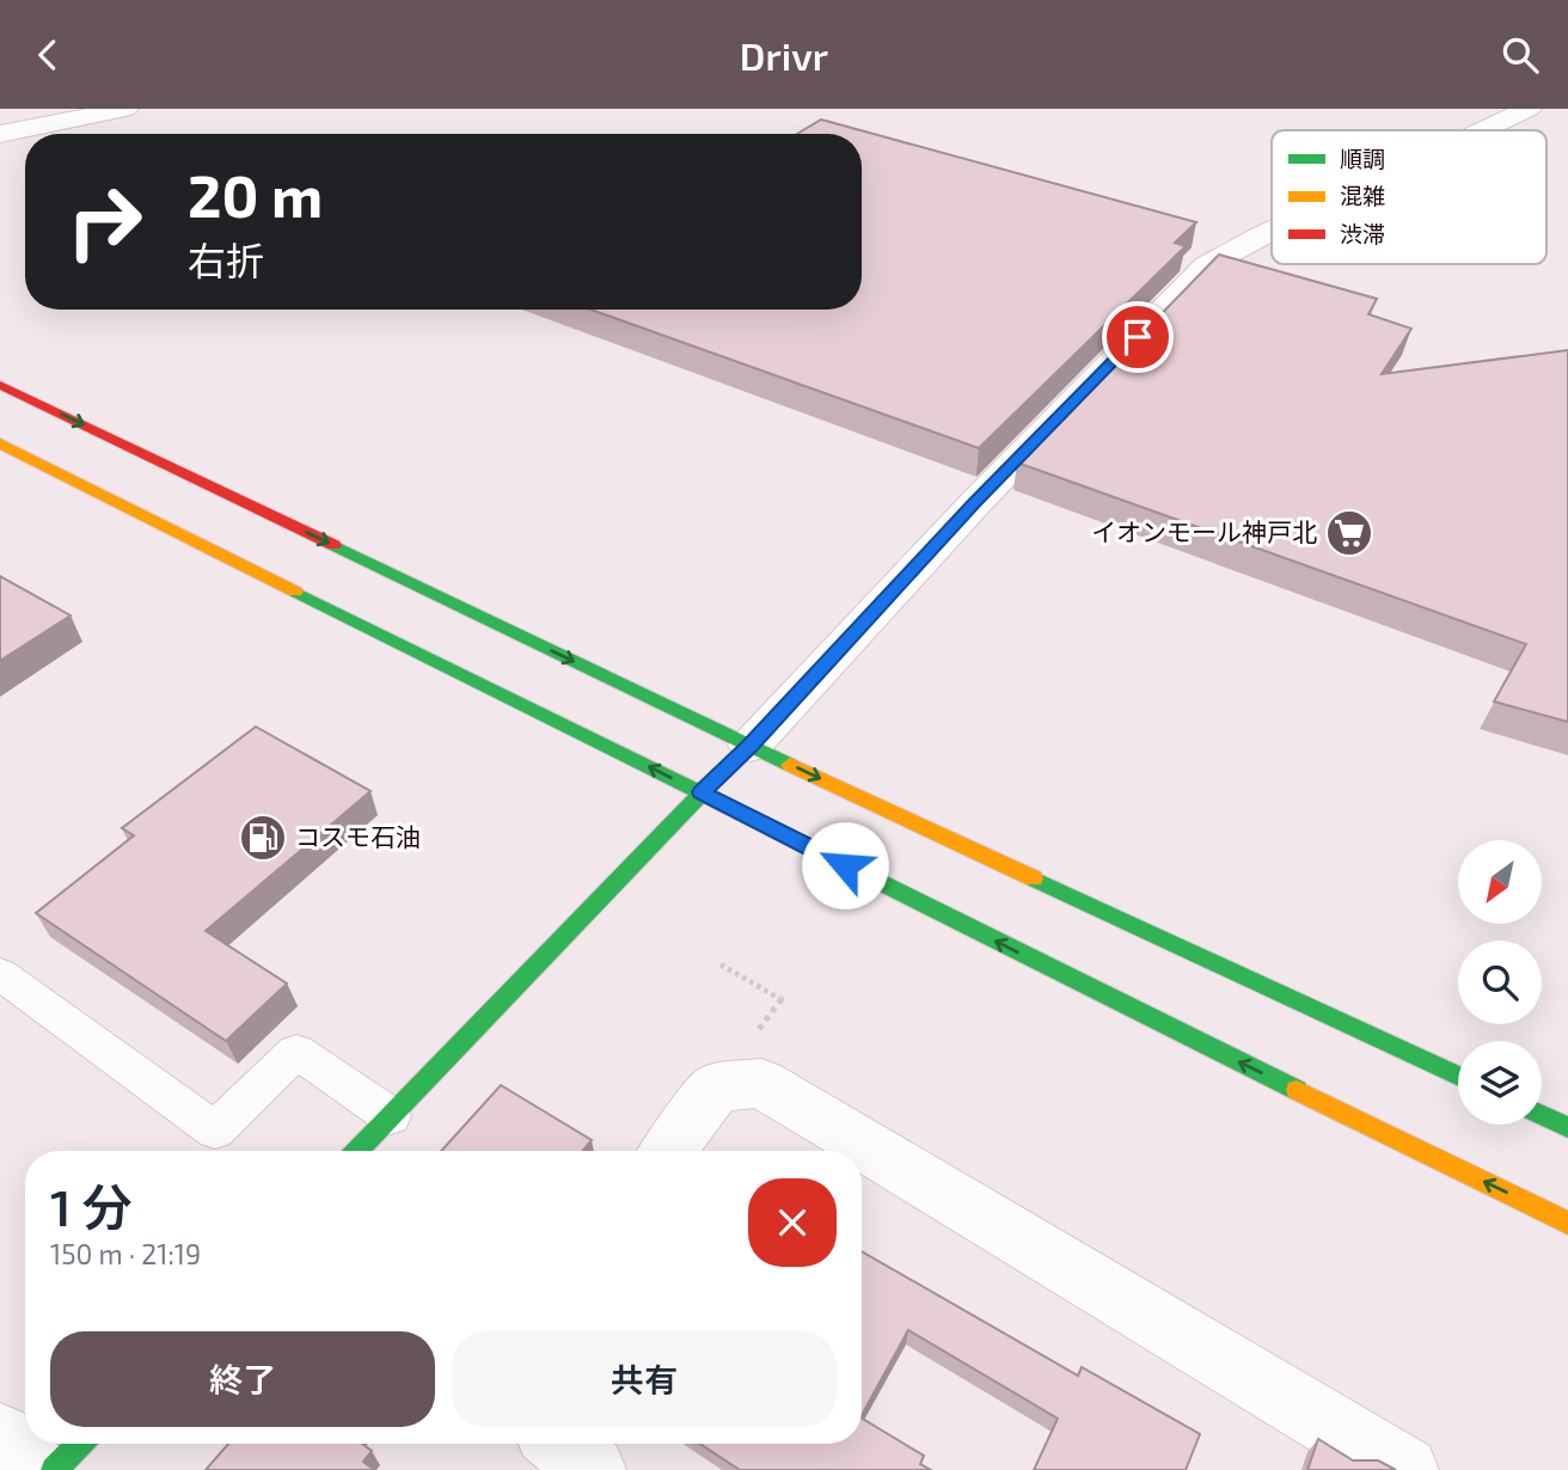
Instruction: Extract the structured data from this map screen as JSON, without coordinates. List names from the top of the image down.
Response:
{
  "places": {
    "supermarket": ["イオンモール神戸北"],
    "fuel station": ["コスモ石油"]
  },
  "legend": ["順調", "混雑", "渋滞"],
  "north": "bottom left",
  "page": {
    "header": "Drivr",
    "turn": ["20 m", "右折"],
    "heading": ["1 分", "150 m · 21:19"],
    "buttons": ["終了", "共有"]
  }
}
